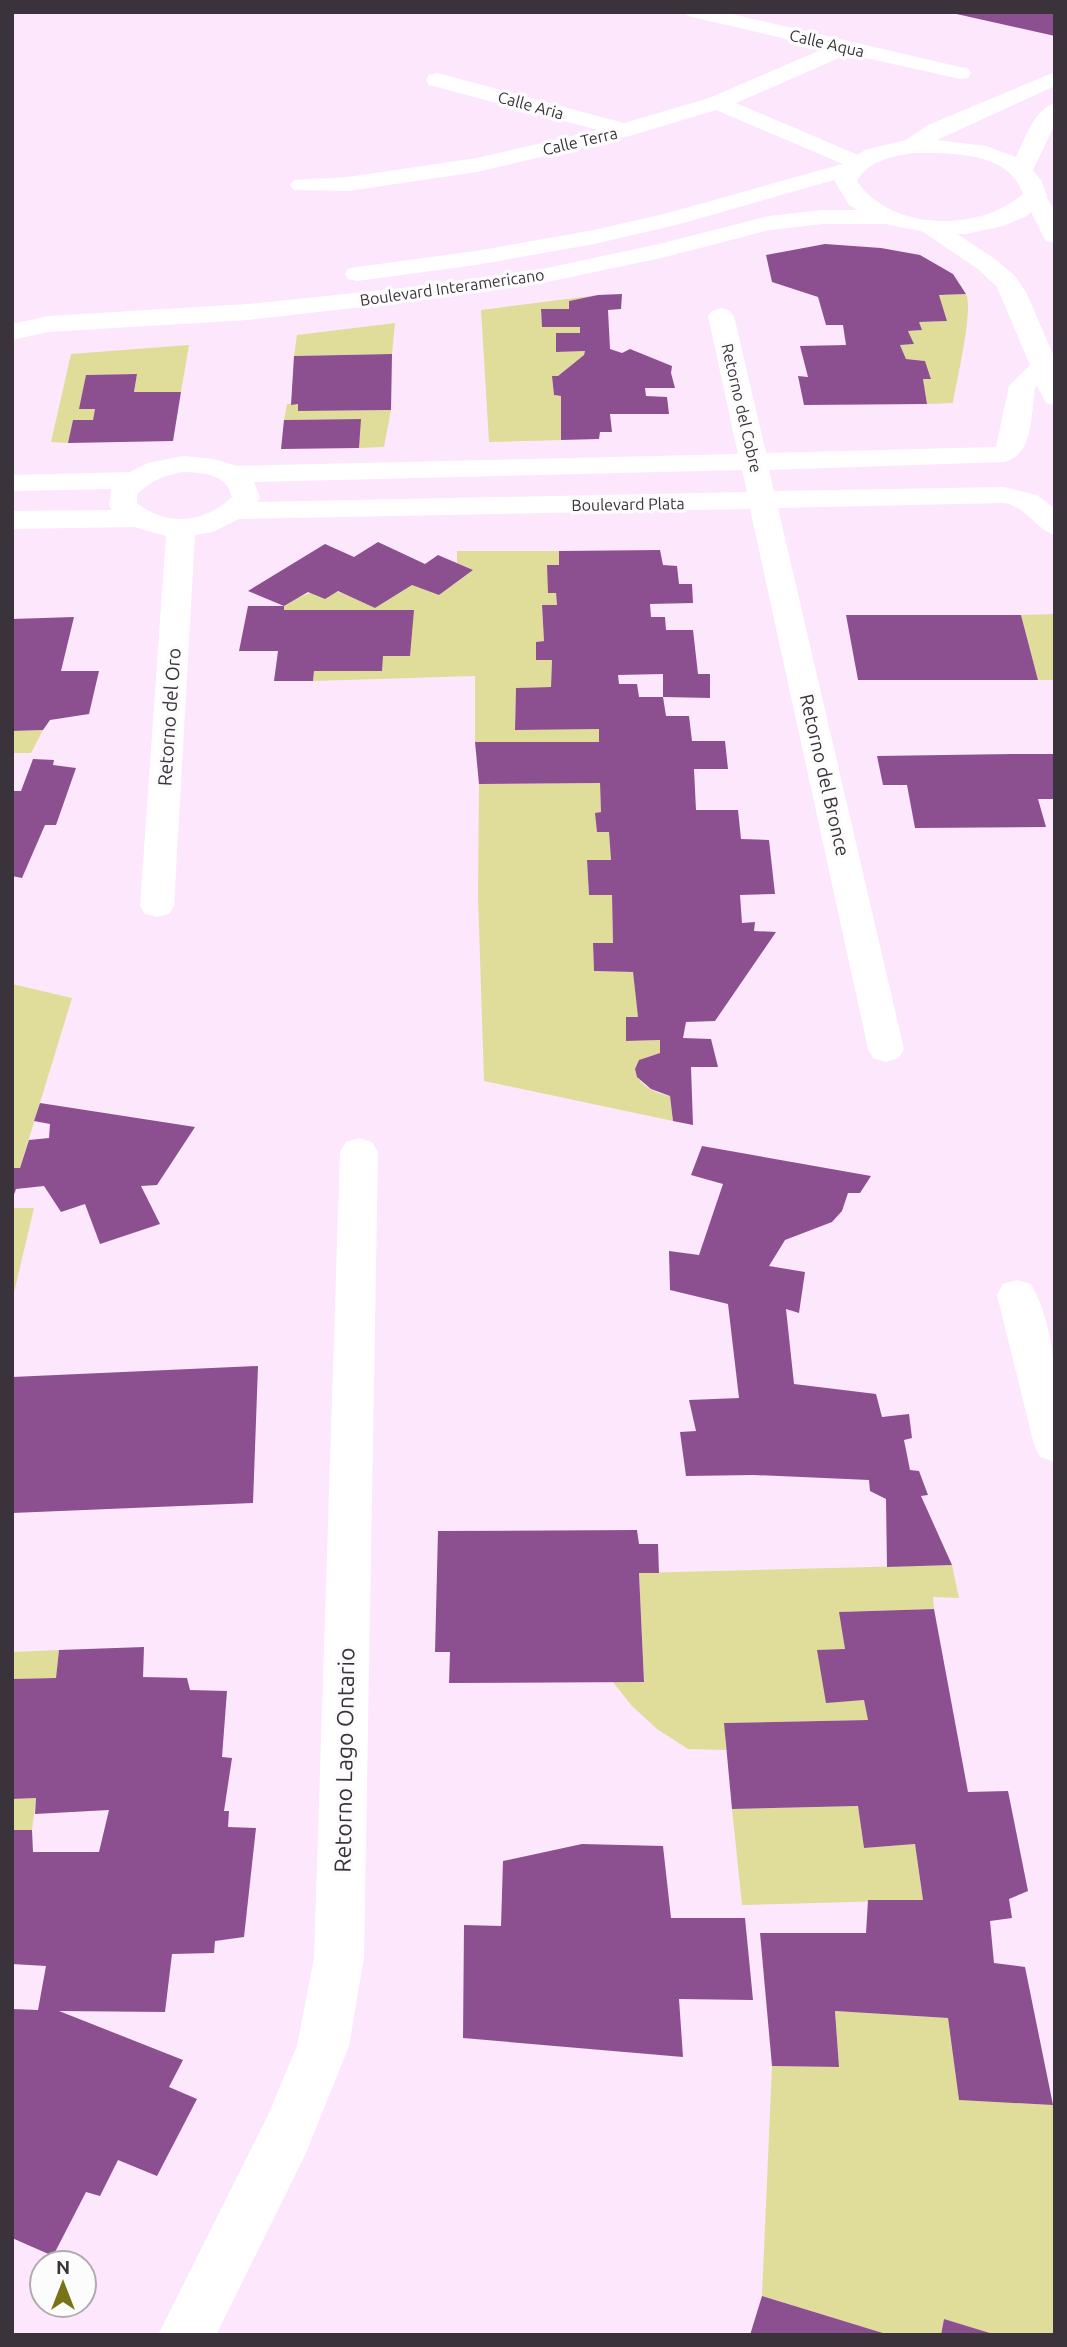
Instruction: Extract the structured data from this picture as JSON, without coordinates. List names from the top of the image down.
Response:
{
  "streets": {
    "street": [
      "Calle Aqua",
      "Calle Aria",
      "Calle Terra",
      "Boulevard Interamericano",
      "Retorno del Cobre",
      "Boulevard Plata",
      "Retorno del Oro",
      "Retorno del Bronce",
      "Retorno Lago Ontario"
    ]
  },
  "crossings": [
    ["Calle Aqua", "Calle Terra"],
    ["Calle Aria", "Calle Terra"],
    ["Retorno del Cobre", "Boulevard Plata"],
    ["Retorno del Cobre", "Retorno del Bronce"],
    ["Boulevard Plata", "Retorno del Bronce"]
  ],
  "north": "top"
}
